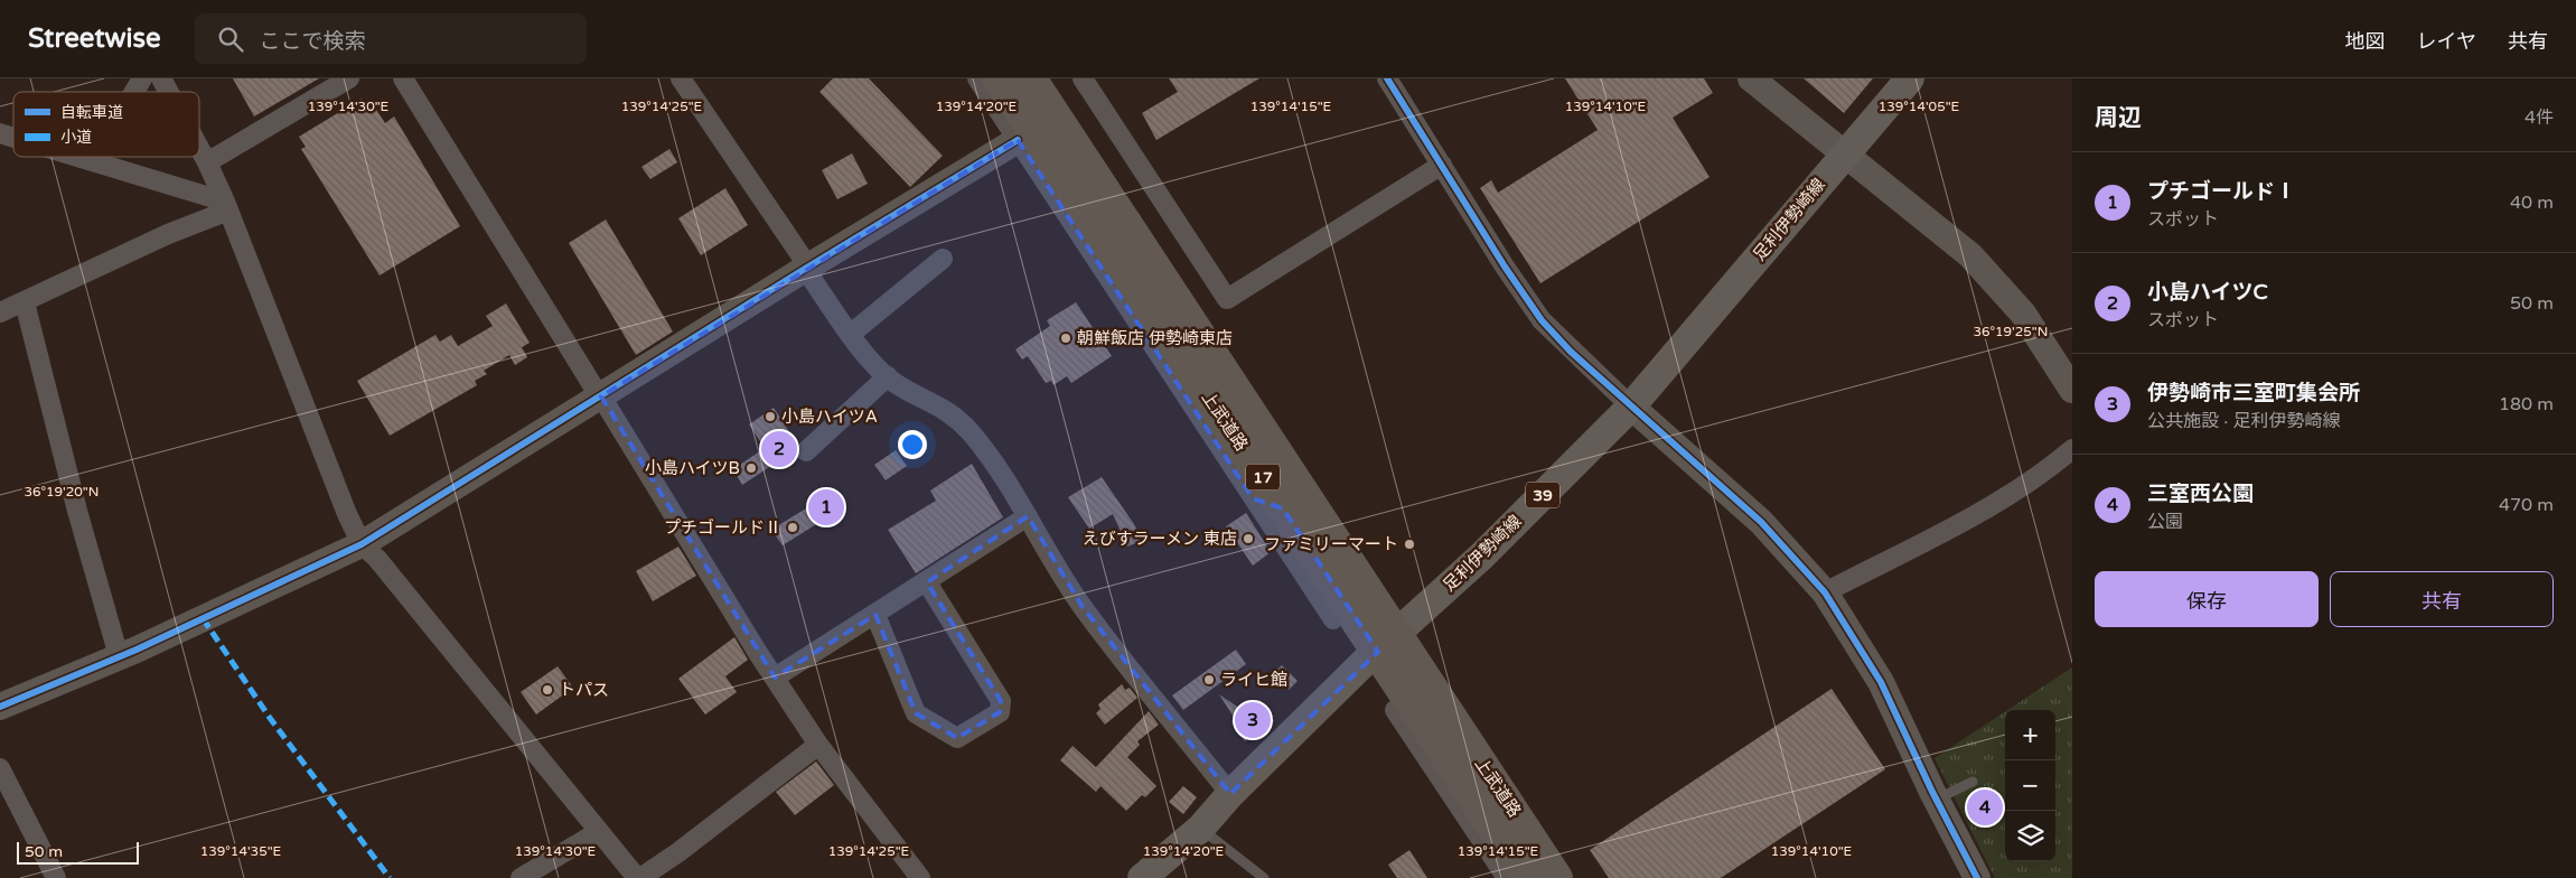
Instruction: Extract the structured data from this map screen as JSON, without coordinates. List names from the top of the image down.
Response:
{
  "streets": {
    "highway": ["上武道路", "17"],
    "main road": ["足利伊勢崎線", "39"]
  },
  "crossings": [
    ["足利伊勢崎線", "上武道路"]
  ],
  "places": [
    "朝鮮飯店 伊勢崎東店",
    "小島ハイツA",
    "小島ハイツB",
    "プチゴールドⅡ",
    "えびすラーメン 東店",
    "ファミリーマート",
    "ライヒ館",
    "トパス"
  ],
  "legend": ["自転車道", "小道"],
  "scale_bar": "50 m",
  "page": {
    "header": "Streetwise",
    "search": "ここで検索",
    "nav": ["地図", "レイヤ", "共有"],
    "heading": ["周辺", "4件"],
    "list": [
      {
        "mark": "1",
        "name": "プチゴールドⅠ",
        "note": "スポット",
        "value": "40 m"
      },
      {
        "mark": "2",
        "name": "小島ハイツC",
        "note": "スポット",
        "value": "50 m"
      },
      {
        "mark": "3",
        "name": "伊勢崎市三室町集会所",
        "note": "公共施設 · 足利伊勢崎線",
        "value": "180 m"
      },
      {
        "mark": "4",
        "name": "三室西公園",
        "note": "公園",
        "value": "470 m"
      }
    ],
    "pins": [
      "2",
      "1",
      "3",
      "4"
    ],
    "buttons": ["保存", "共有"],
    "map_buttons": ["+", "−"],
    "scale": "50 m"
  },
  "coordinates": [
    "139°14'30\"E",
    "139°14'25\"E",
    "139°14'20\"E",
    "139°14'15\"E",
    "139°14'10\"E",
    "139°14'05\"E",
    "36°19'25\"N",
    "36°19'20\"N",
    "139°14'35\"E"
  ]
}
